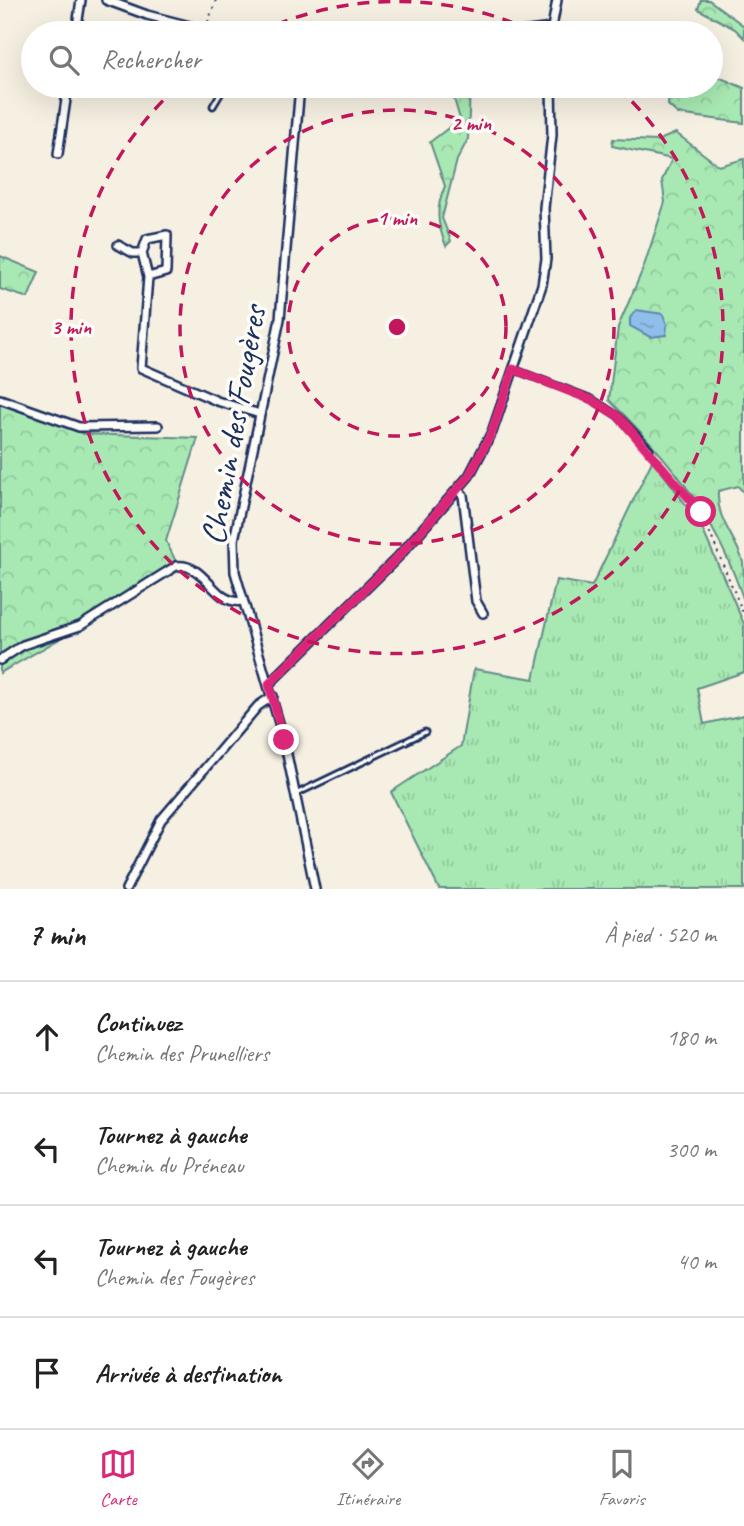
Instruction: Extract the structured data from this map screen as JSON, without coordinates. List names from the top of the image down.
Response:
{
  "streets": {
    "street": ["Chemin des Fougères"]
  },
  "page": {
    "search": "Rechercher",
    "heading": ["7 min", "À pied · 520 m"],
    "list": [
      ["Continuez", "Chemin des Prunelliers", "180 m"],
      ["Tournez à gauche", "Chemin du Préneau", "300 m"],
      ["Tournez à gauche", "Chemin des Fougères", "40 m"],
      "Arrivée à destination"
    ],
    "nav": ["Carte", "Itinéraire", "Favoris"]
  },
  "rings": ["2 min", "1 min", "3 min"]
}
